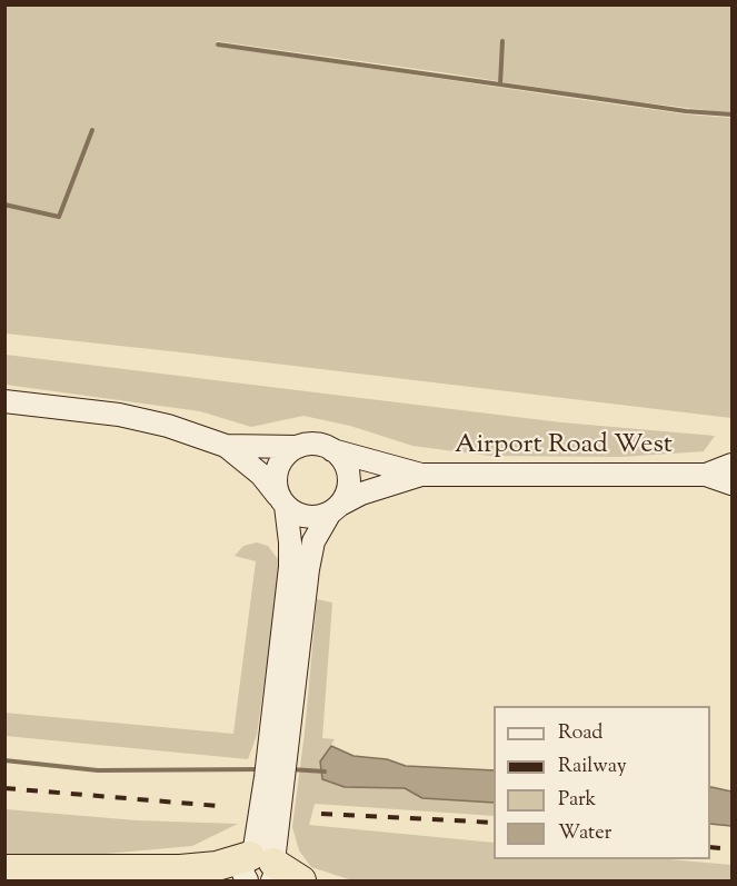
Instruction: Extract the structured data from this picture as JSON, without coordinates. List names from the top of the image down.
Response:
{
  "streets": {
    "street": ["Airport Road West"]
  },
  "legend": [
    "Road",
    "Railway",
    "Park",
    "Water"
  ]
}
